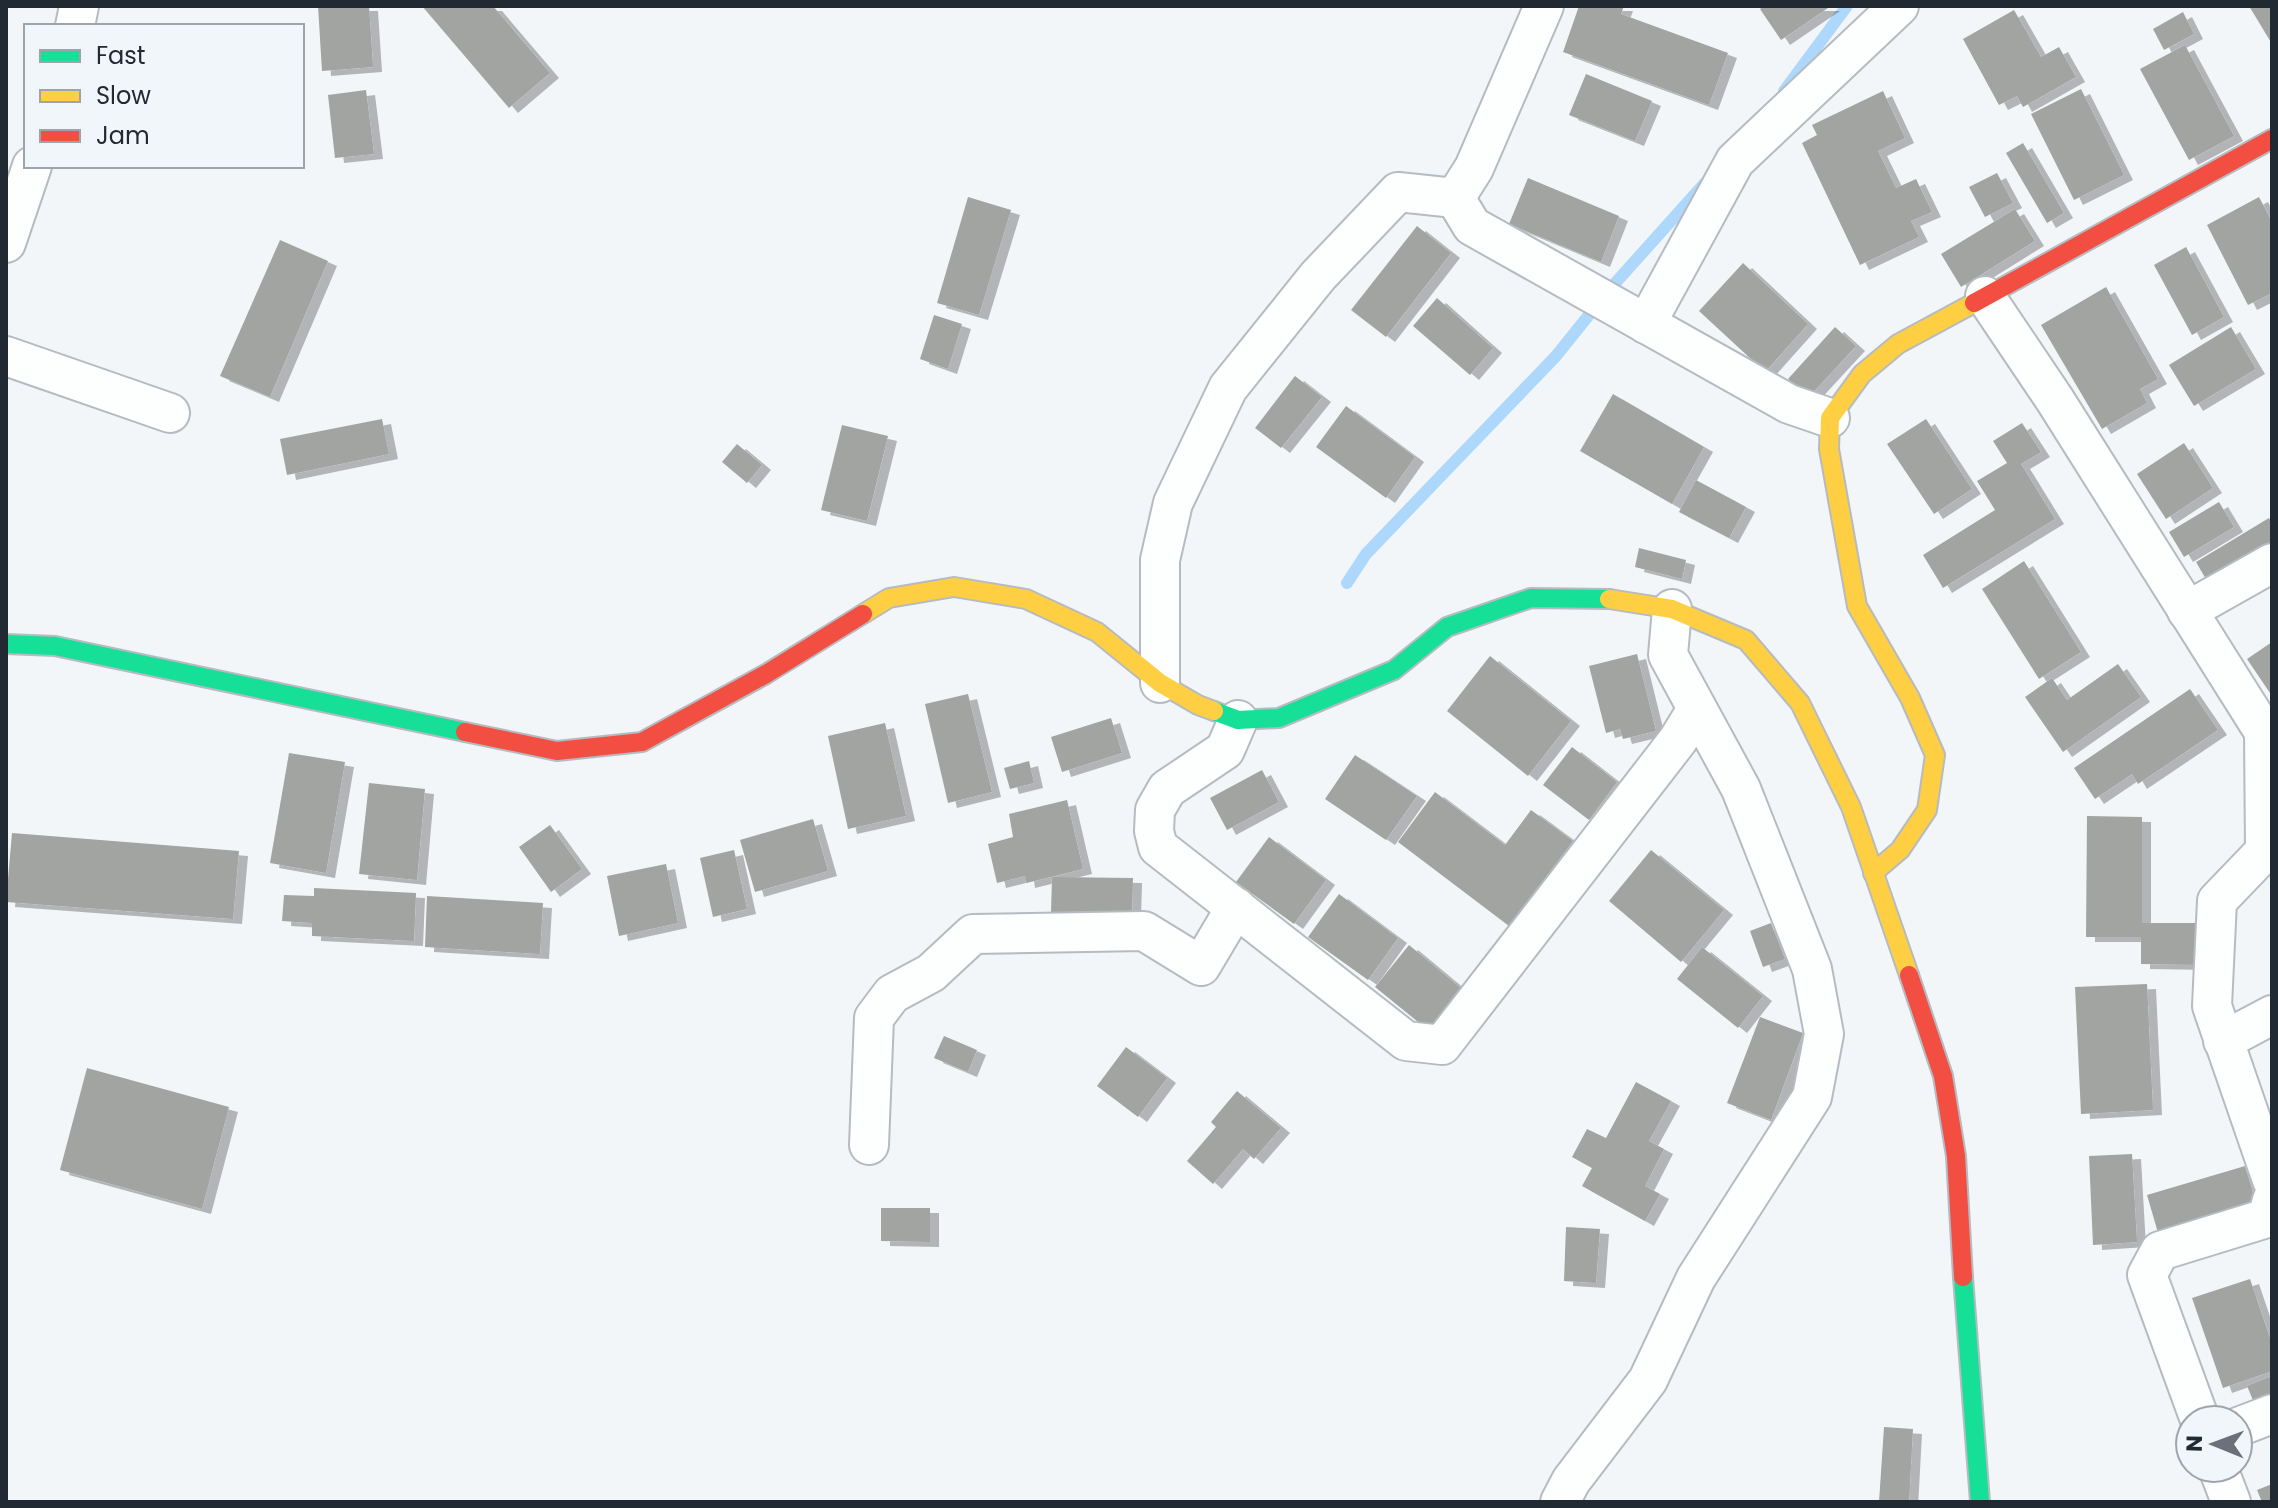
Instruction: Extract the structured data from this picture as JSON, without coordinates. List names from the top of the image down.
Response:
{
  "legend": ["Fast", "Slow", "Jam"],
  "north": "left"
}
